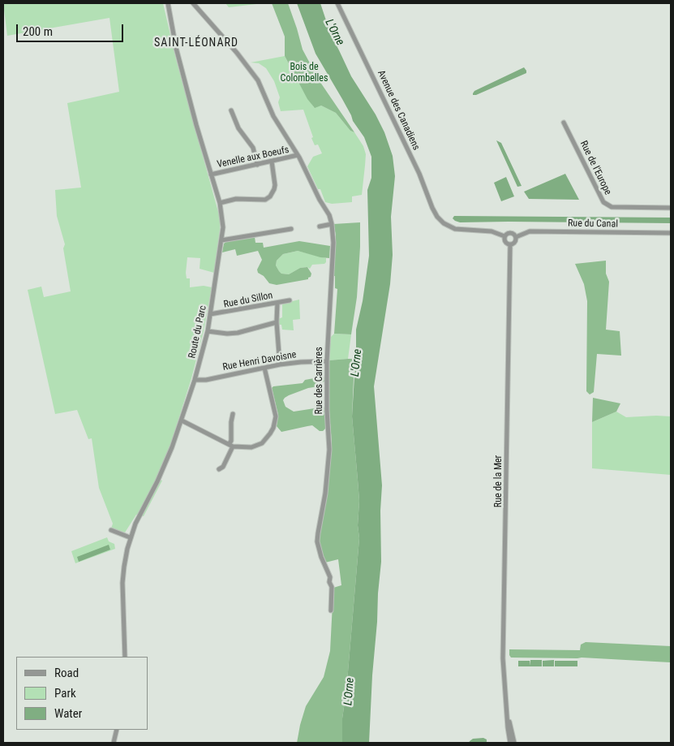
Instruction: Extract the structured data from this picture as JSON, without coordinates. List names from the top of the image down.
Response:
{
  "streets": {
    "street": [
      "Avenue des Canadiens",
      "Venelle aux Boeufs",
      "Rue de l'Europe",
      "Rue du Canal",
      "Rue du Sillon",
      "Route du Parc",
      "Rue Henri Davoisne",
      "Rue des Carrières",
      "Rue de la Mer"
    ]
  },
  "crossings": [
    ["Avenue des Canadiens", "Rue du Canal"],
    ["Avenue des Canadiens", "Rue de la Mer"],
    ["Venelle aux Boeufs", "Route du Parc"],
    ["Venelle aux Boeufs", "Rue des Carrières"],
    ["Rue du Canal", "Rue de la Mer"],
    ["Rue du Sillon", "Route du Parc"],
    ["Route du Parc", "Rue Henri Davoisne"],
    ["Rue Henri Davoisne", "Rue des Carrières"]
  ],
  "districts": ["SAINT-LÉONARD"],
  "water": ["L'Orne"],
  "parks": ["Bois de Colombelles"],
  "legend": ["Road", "Park", "Water"],
  "scale_bar": "200 m"
}
